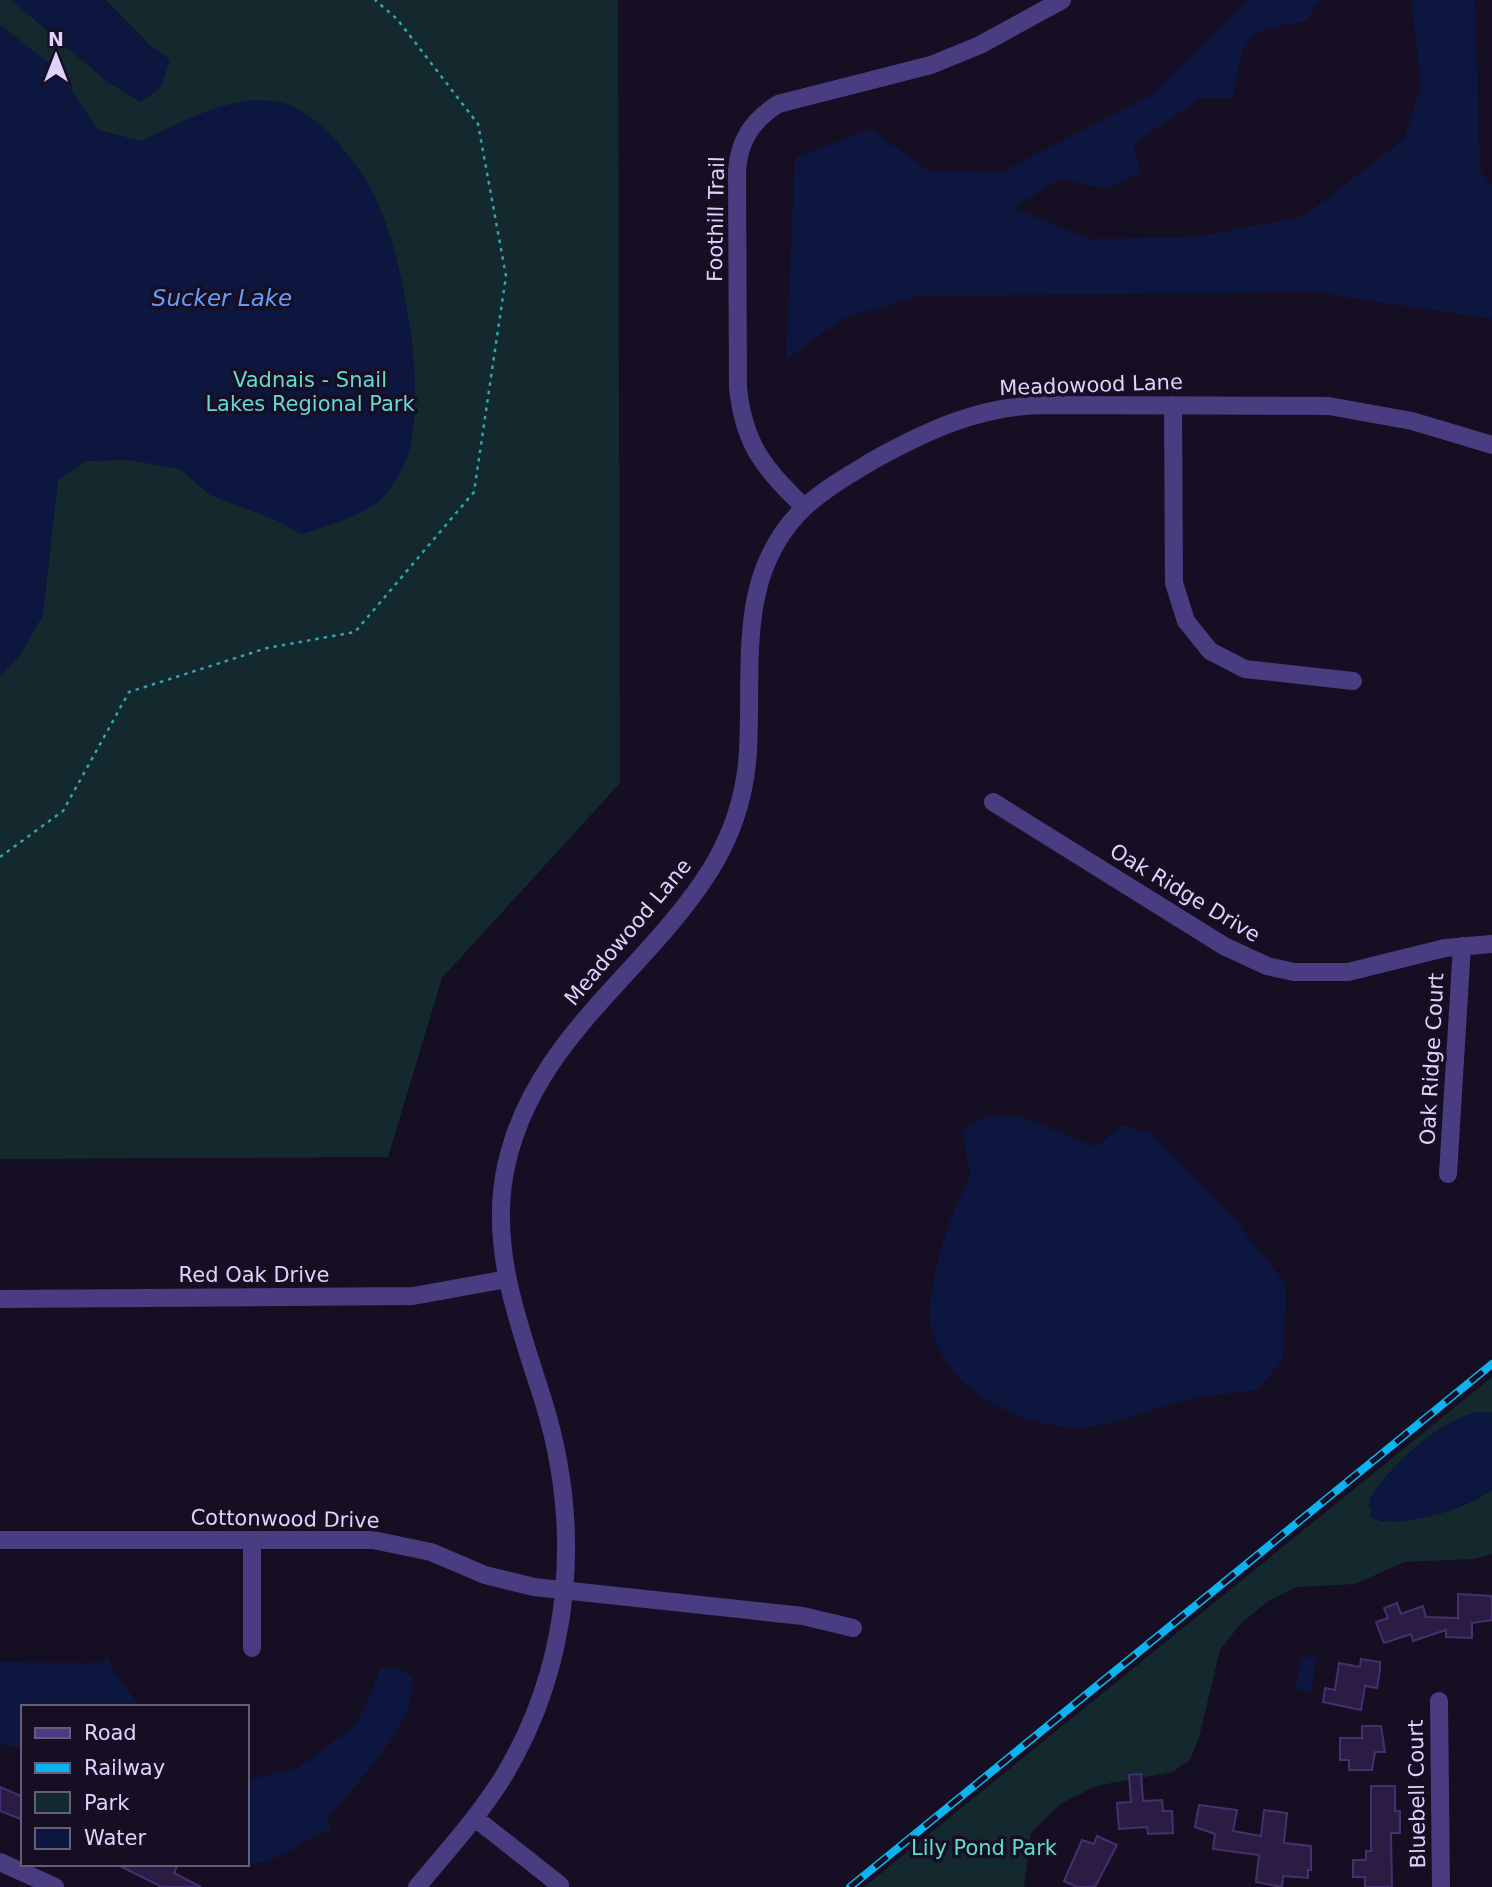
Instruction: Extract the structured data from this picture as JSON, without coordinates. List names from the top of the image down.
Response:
{
  "streets": {
    "street": [
      "Foothill Trail",
      "Meadowood Lane",
      "Oak Ridge Drive",
      "Oak Ridge Court",
      "Red Oak Drive",
      "Cottonwood Drive",
      "Bluebell Court"
    ]
  },
  "crossings": [
    ["Foothill Trail", "Meadowood Lane"],
    ["Meadowood Lane", "Red Oak Drive"],
    ["Meadowood Lane", "Cottonwood Drive"],
    ["Oak Ridge Drive", "Oak Ridge Court"]
  ],
  "water": ["Sucker Lake"],
  "parks": ["Vadnais - Snail Lakes Regional Park", "Lily Pond Park"],
  "legend": [
    "Road",
    "Railway",
    "Park",
    "Water"
  ],
  "north": "top"
}
